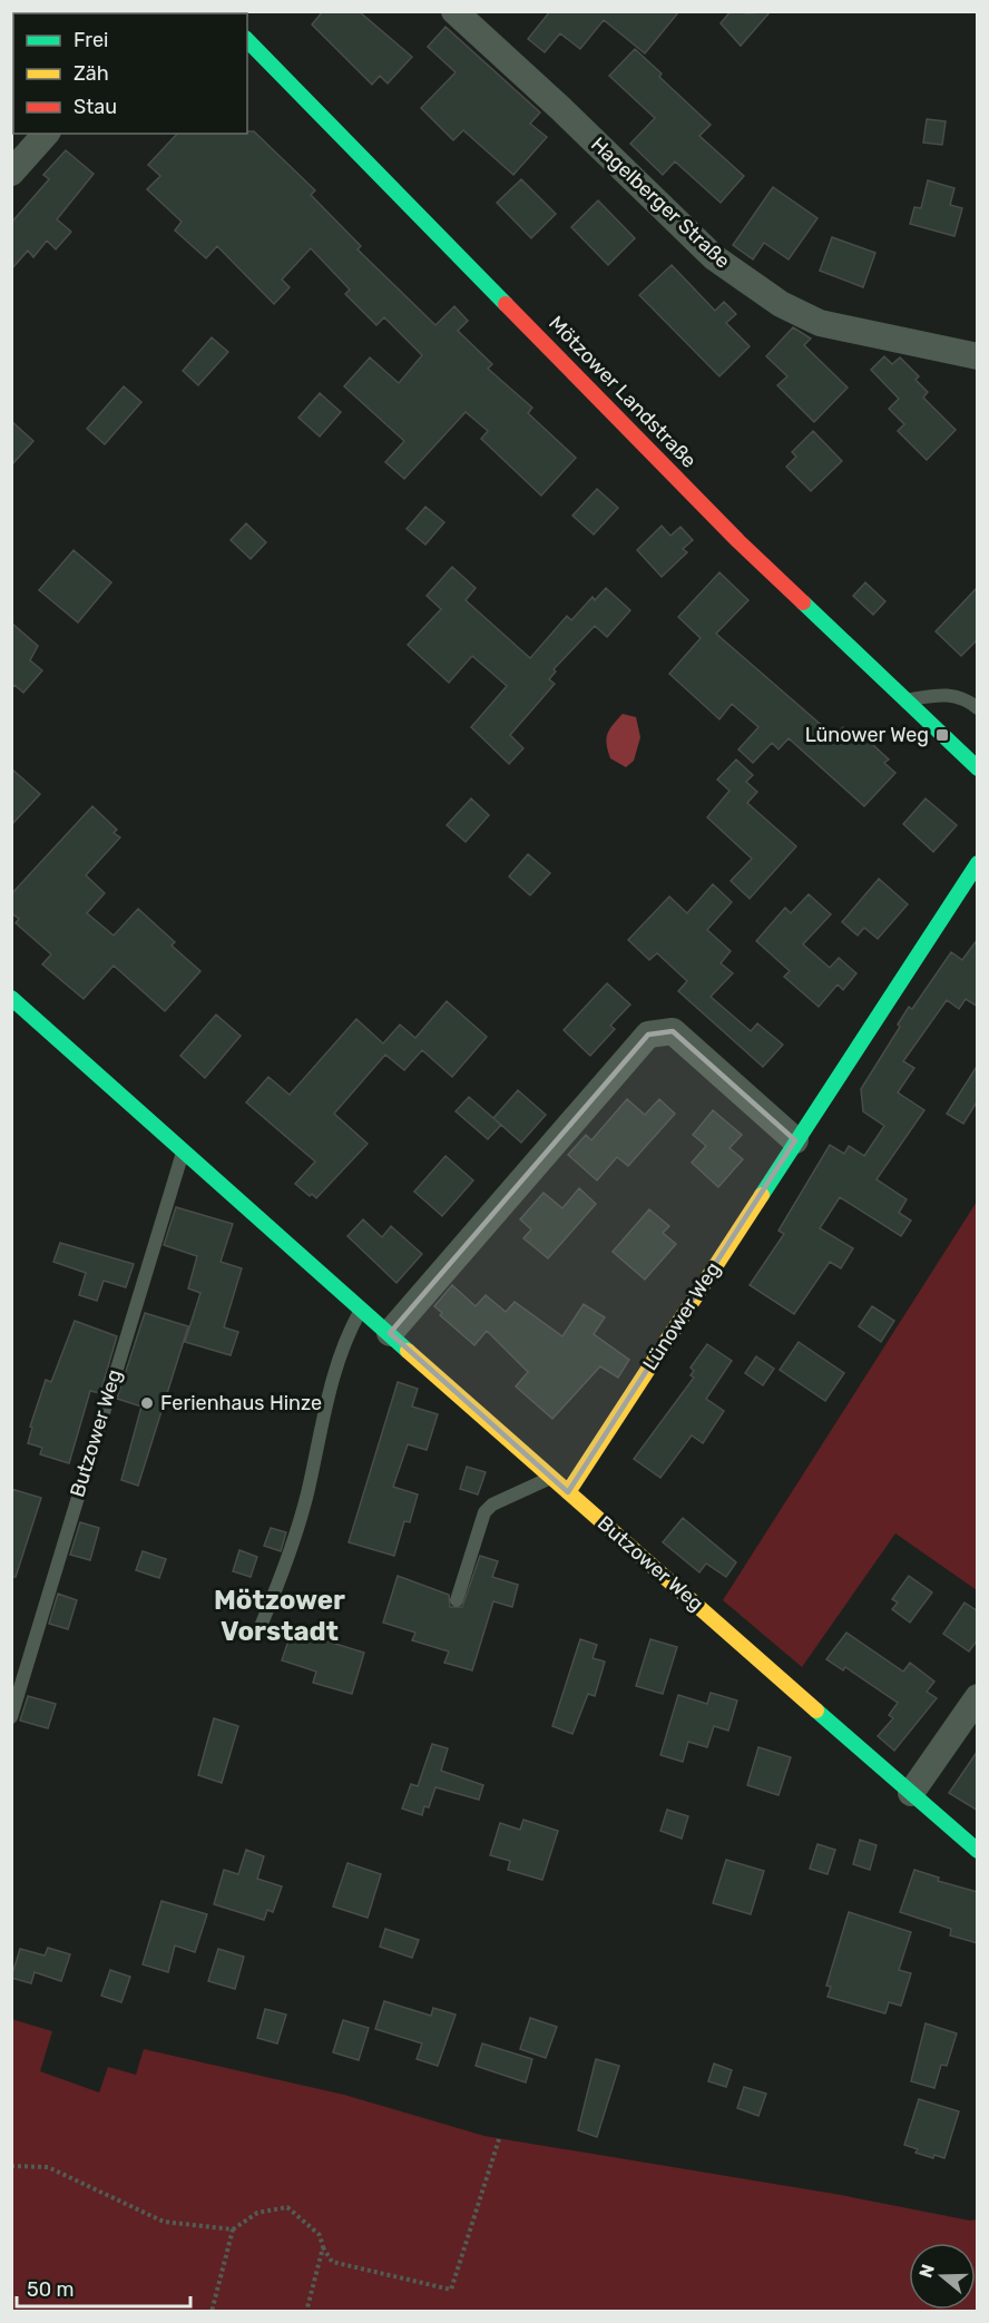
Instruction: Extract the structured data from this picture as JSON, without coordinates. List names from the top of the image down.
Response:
{
  "streets": {
    "street": [
      "Hagelberger Straße",
      "Mötzower Landstraße",
      "Lünower Weg",
      "Butzower Weg"
    ]
  },
  "crossings": [
    ["Lünower Weg", "Butzower Weg"]
  ],
  "districts": ["Mötzower Vorstadt"],
  "places": {
    "transit": ["Lünower Weg"],
    "other": ["Ferienhaus Hinze"]
  },
  "legend": ["Frei", "Zäh", "Stau"],
  "scale_bar": "50 m",
  "north": "left"
}
